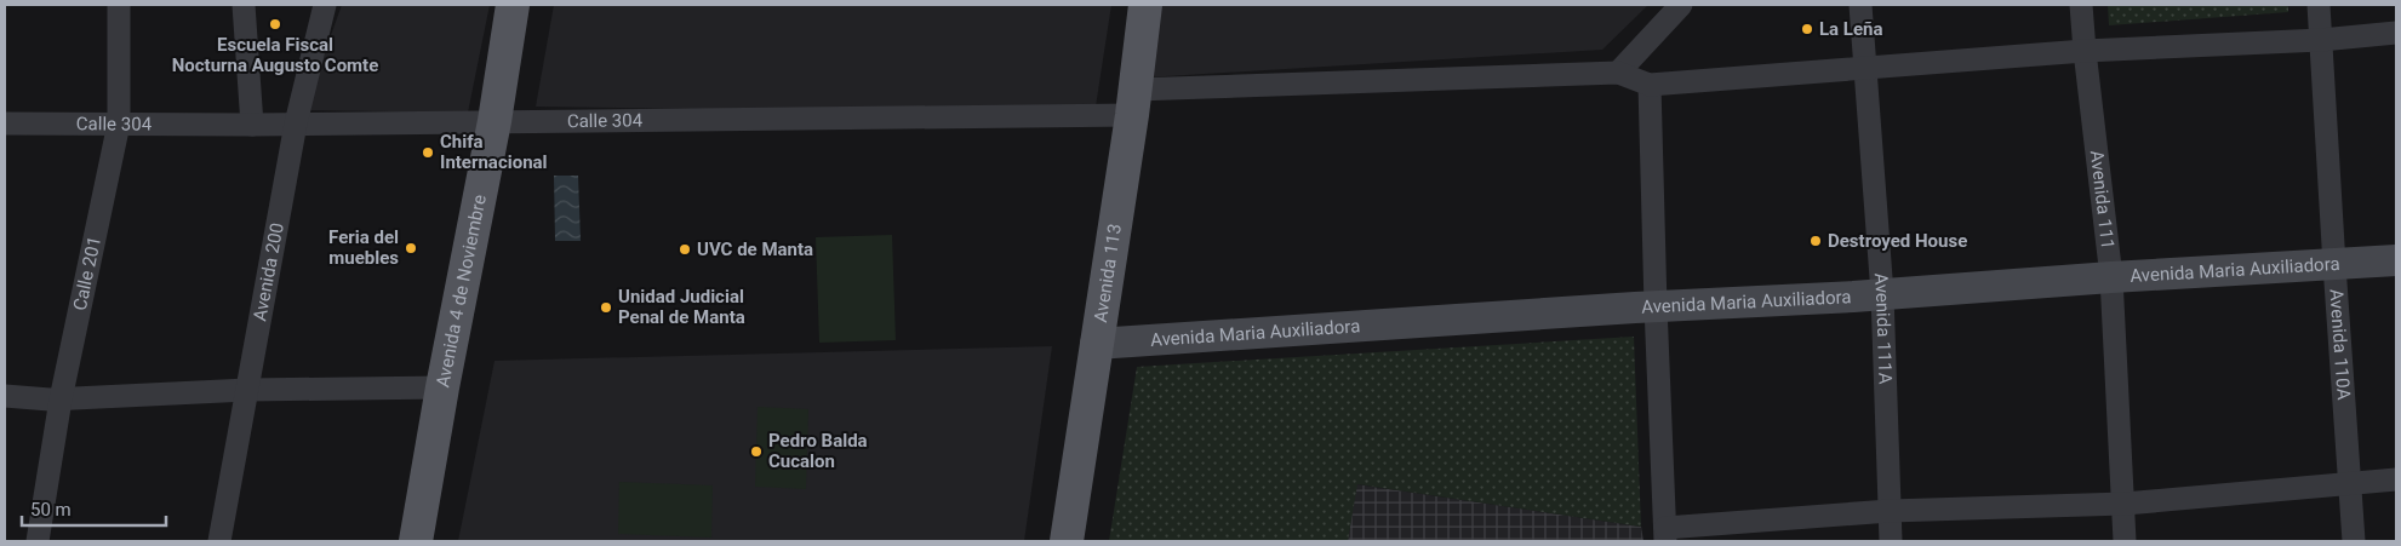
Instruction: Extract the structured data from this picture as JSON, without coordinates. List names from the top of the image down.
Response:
{
  "streets": {
    "main road": ["Avenida Maria Auxiliadora", "Avenida 113", "Avenida 4 de Noviembre"],
    "street": [
      "Calle 304",
      "Avenida 111",
      "Avenida 200",
      "Calle 201",
      "Avenida 111A",
      "Avenida 110A"
    ]
  },
  "crossings": [
    ["Calle 304", "Avenida 200"],
    ["Calle 304", "Calle 201"],
    ["Calle 304", "Avenida 113"],
    ["Calle 304", "Avenida 4 de Noviembre"],
    ["Avenida 111", "Avenida Maria Auxiliadora"],
    ["Avenida Maria Auxiliadora", "Avenida 113"],
    ["Avenida Maria Auxiliadora", "Avenida 111A"],
    ["Avenida Maria Auxiliadora", "Avenida 110A"]
  ],
  "places": [
    "Escuela Fiscal Nocturna Augusto Comte",
    "La Leña",
    "Chifa Internacional",
    "Destroyed House",
    "Feria del muebles",
    "UVC de Manta",
    "Unidad Judicial Penal de Manta",
    "Pedro Balda Cucalon"
  ],
  "scale_bar": "50 m"
}
